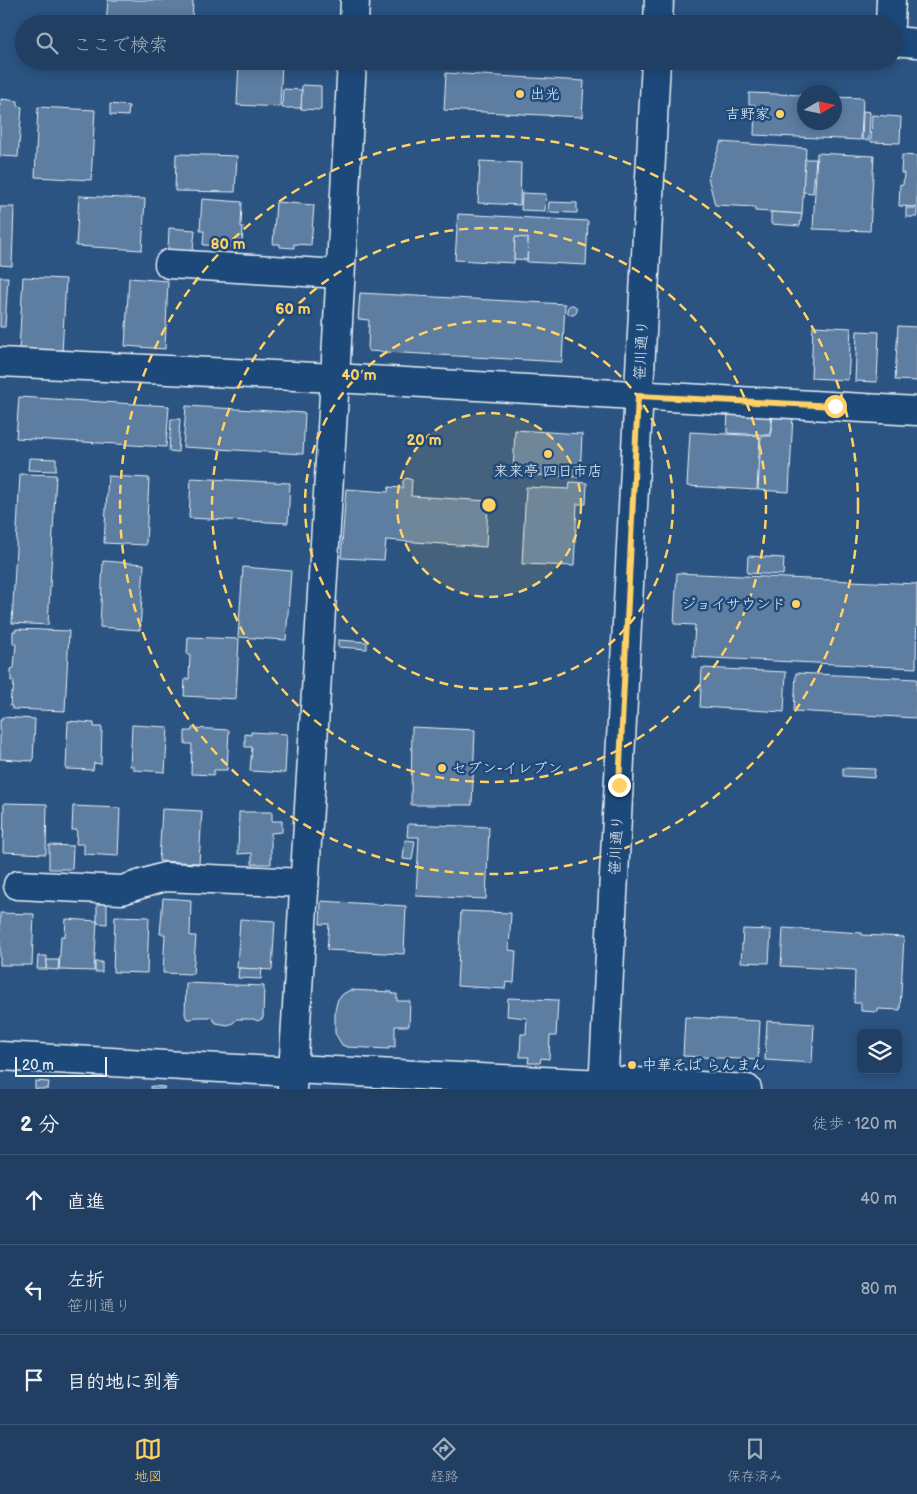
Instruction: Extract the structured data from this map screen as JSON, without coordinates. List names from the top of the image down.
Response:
{
  "streets": {
    "street": ["笹川通り"]
  },
  "places": [
    "出光",
    "吉野家",
    "来来亭 四日市店",
    "ジョイサウンド",
    "セブン-イレブン",
    "中華そば らんまん"
  ],
  "scale_bar": "20 m",
  "north": "right",
  "page": {
    "search": "ここで検索",
    "scale": "20 m",
    "heading": ["2 分", "徒歩 · 120 m"],
    "list": [
      ["直進", "40 m"],
      ["左折", "笹川通り", "80 m"],
      "目的地に到着"
    ],
    "nav": ["地図", "経路", "保存済み"]
  },
  "rings": [
    "80 m",
    "60 m",
    "40 m",
    "20 m"
  ]
}
